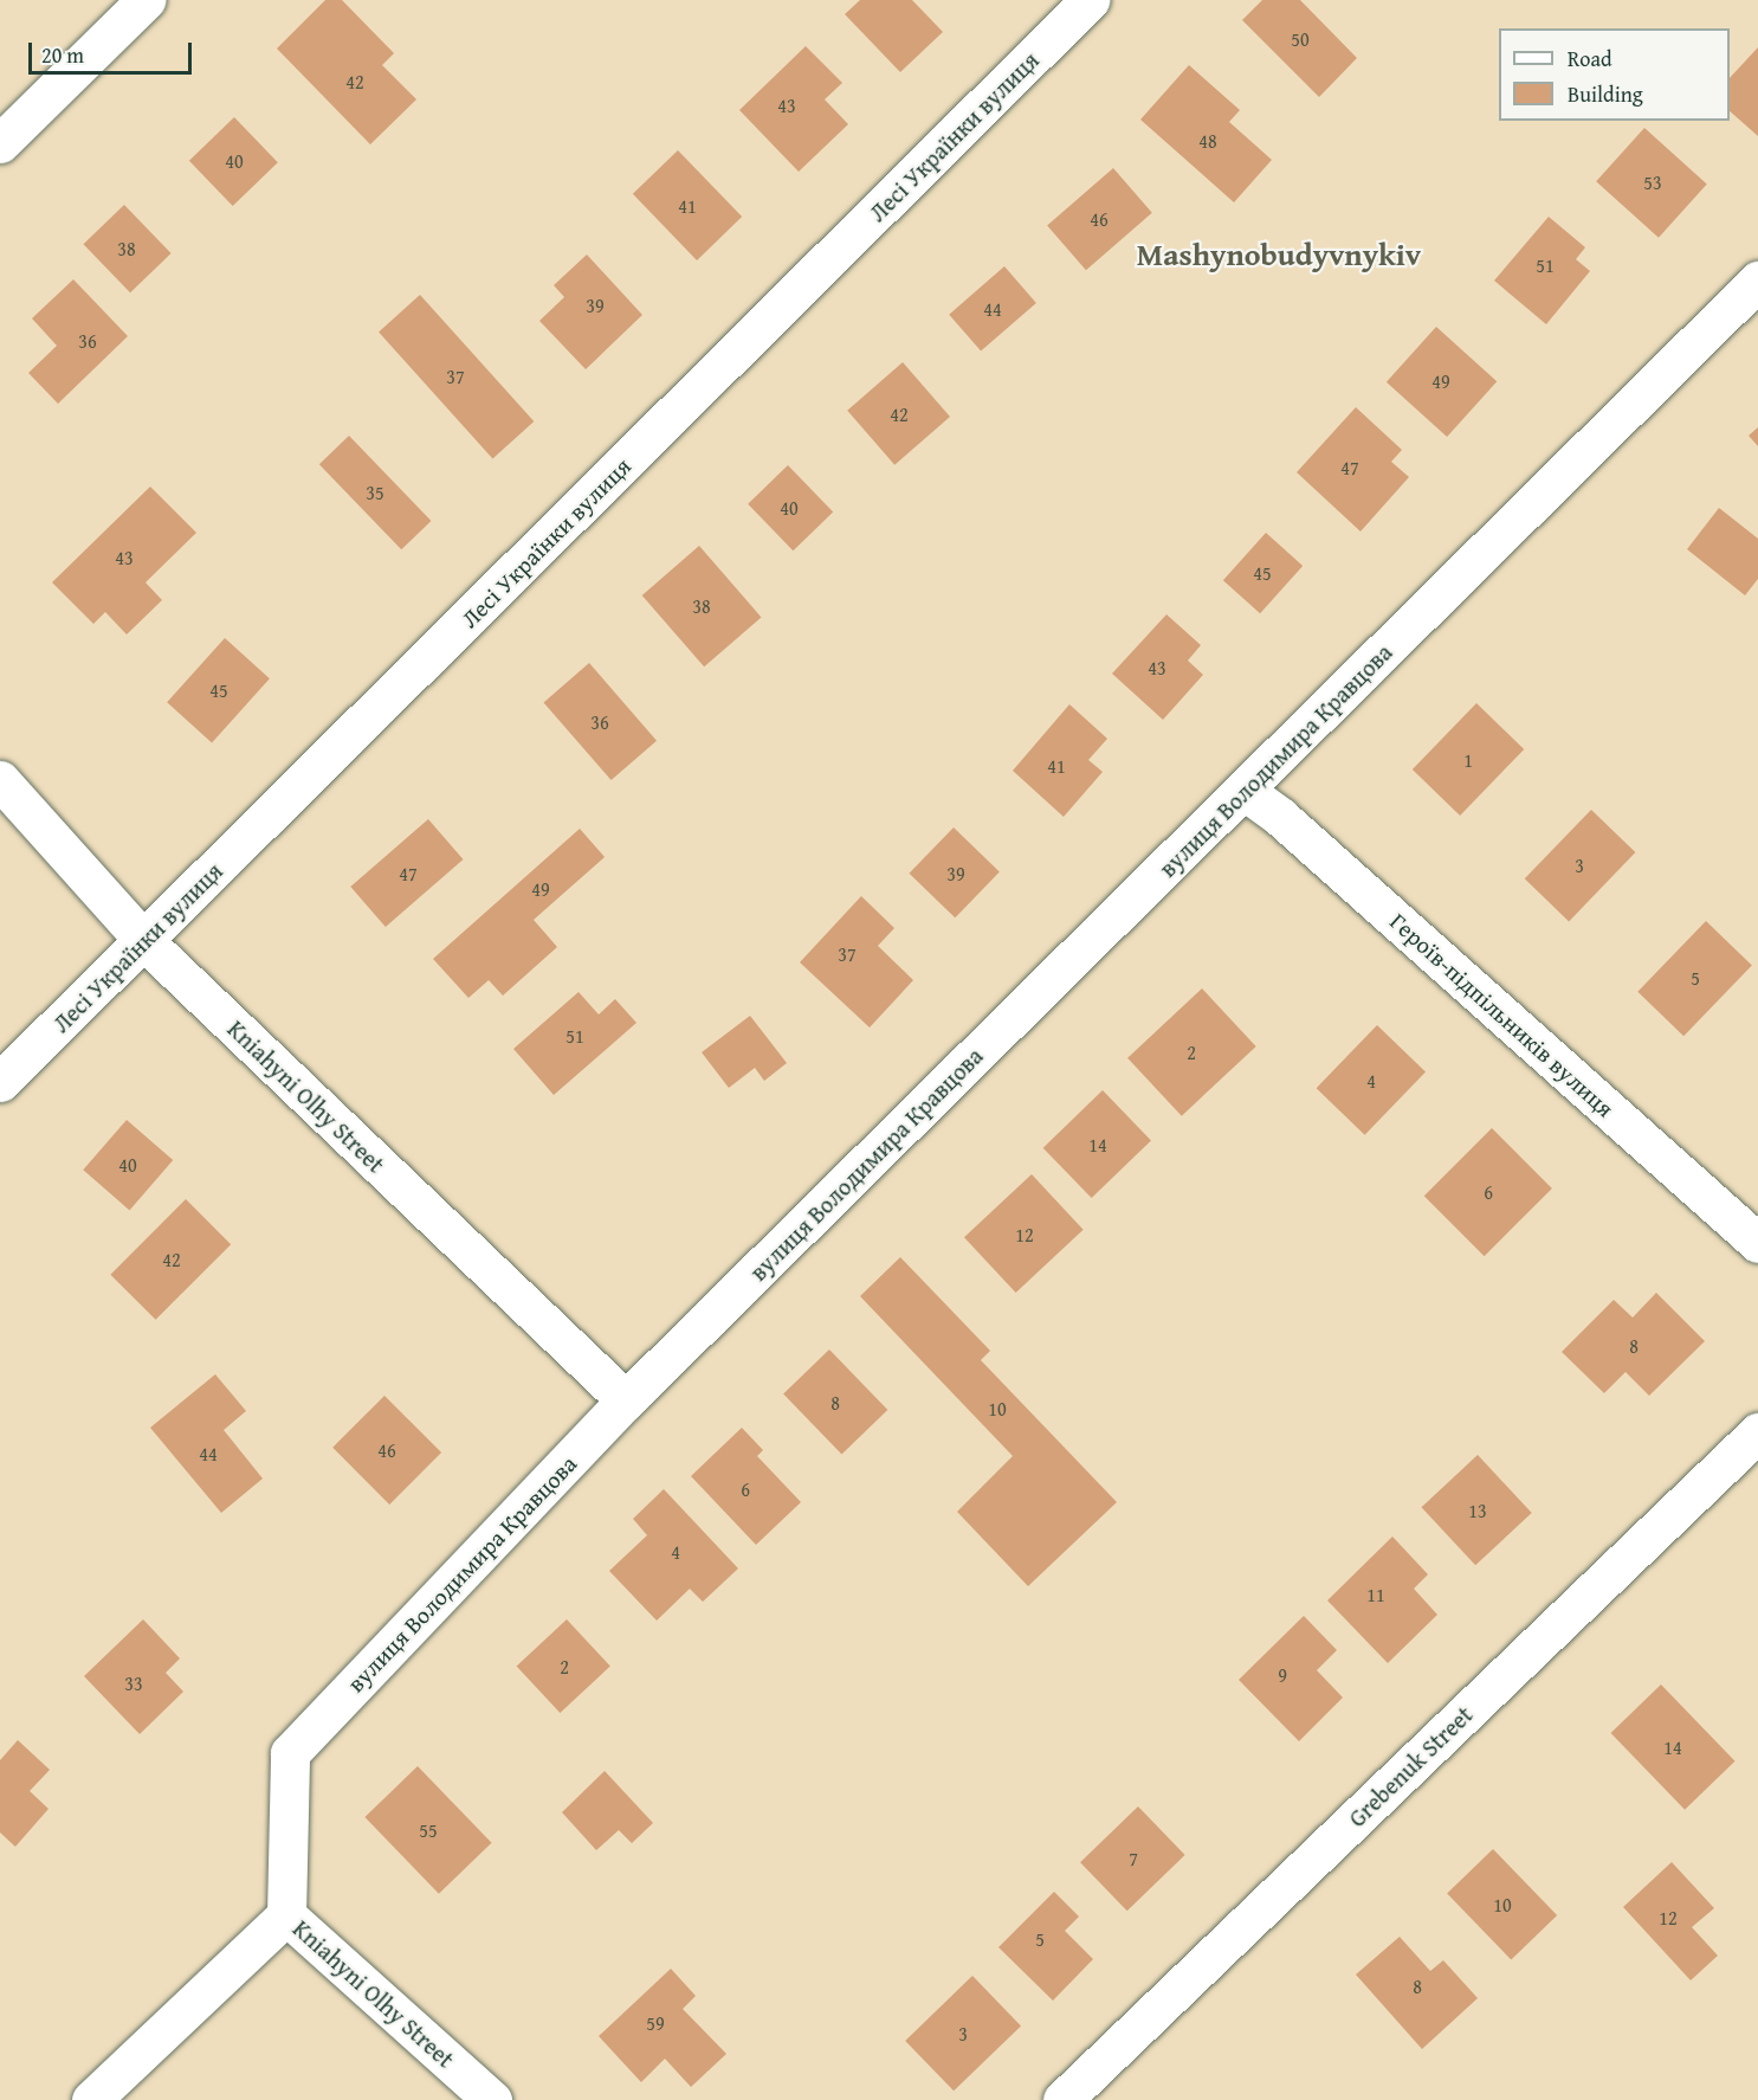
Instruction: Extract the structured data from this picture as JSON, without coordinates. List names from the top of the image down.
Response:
{
  "streets": {
    "street": [
      "Лесі Українки вулиця",
      "вулиця Володимира Кравцова",
      "Героїв-підпільників вулиця",
      "Kniahyni Olhy Street",
      "Grebenuk Street"
    ]
  },
  "crossings": [
    ["Лесі Українки вулиця", "Kniahyni Olhy Street"],
    ["вулиця Володимира Кравцова", "Героїв-підпільників вулиця"],
    ["вулиця Володимира Кравцова", "Kniahyni Olhy Street"]
  ],
  "districts": ["Mashynobudyvnykiv"],
  "house_numbers": [
    "50",
    "42",
    "43",
    "48",
    "40",
    "53",
    "41",
    "46",
    "38",
    "51",
    "39",
    "44",
    "36",
    "37",
    "49",
    "42",
    "47",
    "35",
    "40",
    "43",
    "45",
    "38",
    "43",
    "45",
    "36",
    "1",
    "41",
    "3",
    "47",
    "39",
    "49",
    "37",
    "5",
    "51",
    "2",
    "4",
    "14",
    "40",
    "6",
    "12",
    "42",
    "8",
    "8",
    "10",
    "46",
    "44",
    "6",
    "13",
    "4",
    "11",
    "2",
    "9",
    "33",
    "14",
    "55",
    "7",
    "10",
    "12",
    "5",
    "8",
    "59",
    "3"
  ],
  "legend": ["Road", "Building"],
  "scale_bar": "20 m"
}
